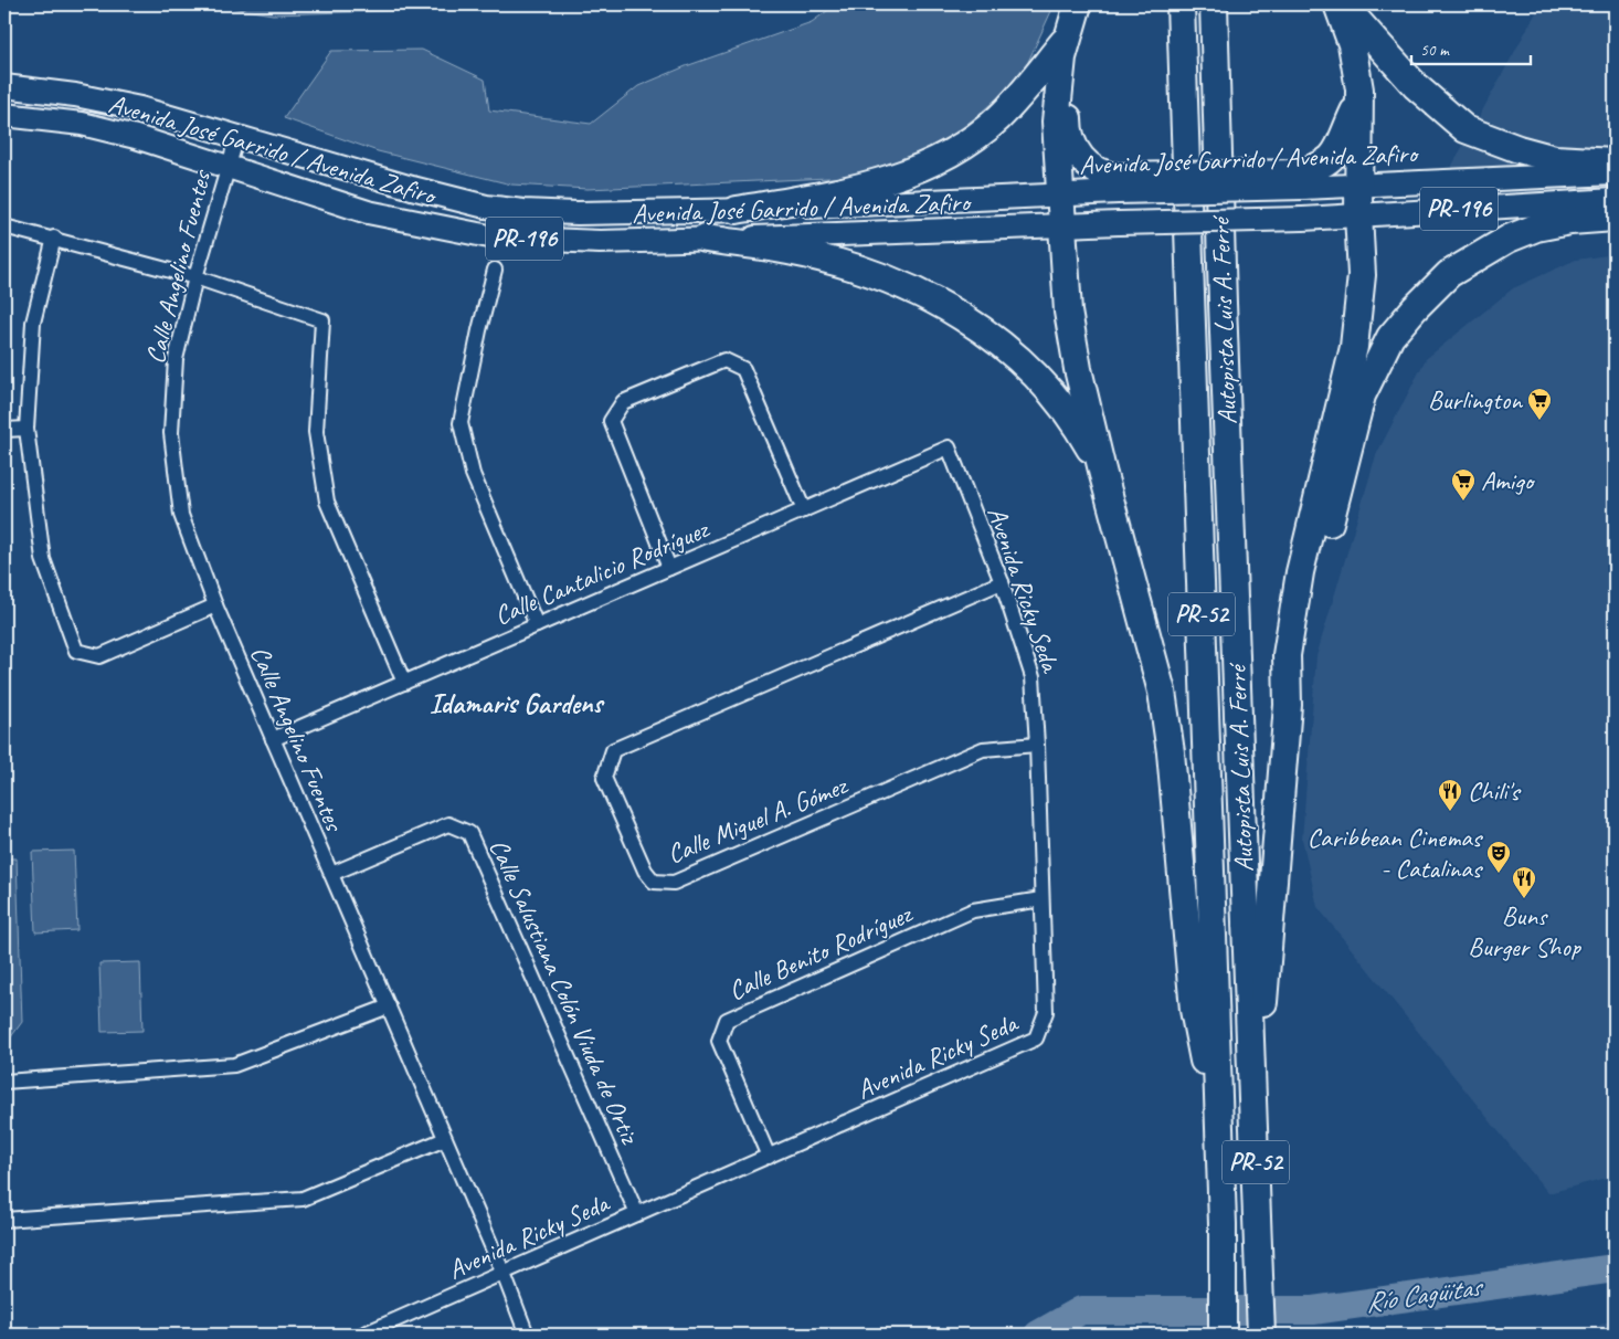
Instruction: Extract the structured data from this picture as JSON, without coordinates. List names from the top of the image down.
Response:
{
  "streets": {
    "highway": ["Autopista Luis A. Ferré", "PR-52"],
    "main road": ["Avenida José Garrido / Avenida Zafiro", "PR-196"],
    "street": [
      "Calle Angelino Fuentes",
      "Calle Cantalicio Rodríguez",
      "Avenida Ricky Seda",
      "Calle Miguel A. Gómez",
      "Calle Benito Rodríguez",
      "Calle Salustiana Colón Viuda de Ortiz"
    ]
  },
  "crossings": [
    ["Avenida José Garrido / Avenida Zafiro", "Calle Angelino Fuentes"],
    ["Calle Angelino Fuentes", "Calle Cantalicio Rodríguez"],
    ["Calle Angelino Fuentes", "Avenida Ricky Seda"],
    ["Calle Angelino Fuentes", "Calle Salustiana Colón Viuda de Ortiz"],
    ["Calle Cantalicio Rodríguez", "Avenida Ricky Seda"],
    ["Avenida Ricky Seda", "Calle Miguel A. Gómez"],
    ["Avenida Ricky Seda", "Calle Benito Rodríguez"],
    ["Avenida Ricky Seda", "Calle Salustiana Colón Viuda de Ortiz"]
  ],
  "districts": ["Idamaris Gardens"],
  "water": ["Río Cagüitas"],
  "places": {
    "supermarket": ["Burlington", "Amigo"],
    "restaurant": ["Chili's", "Buns Burger Shop"],
    "theatre": ["Caribbean Cinemas - Catalinas"]
  },
  "scale_bar": "50 m"
}
